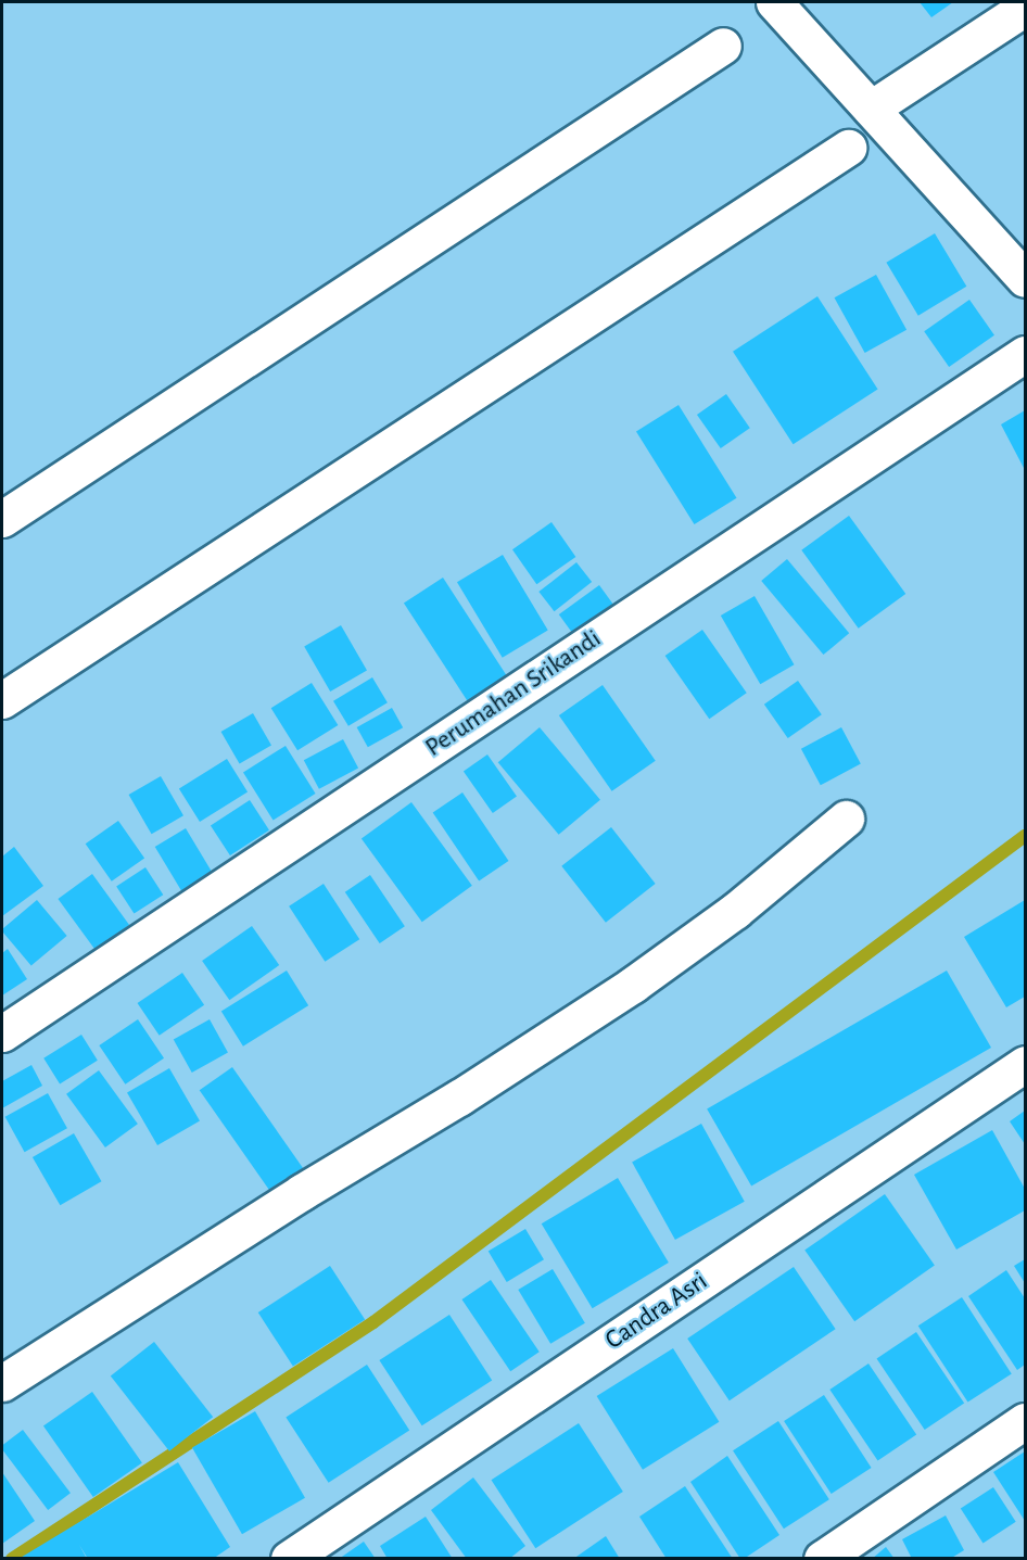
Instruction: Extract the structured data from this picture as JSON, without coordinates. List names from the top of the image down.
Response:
{
  "streets": {
    "street": ["Perumahan Srikandi", "Candra Asri"]
  }
}
